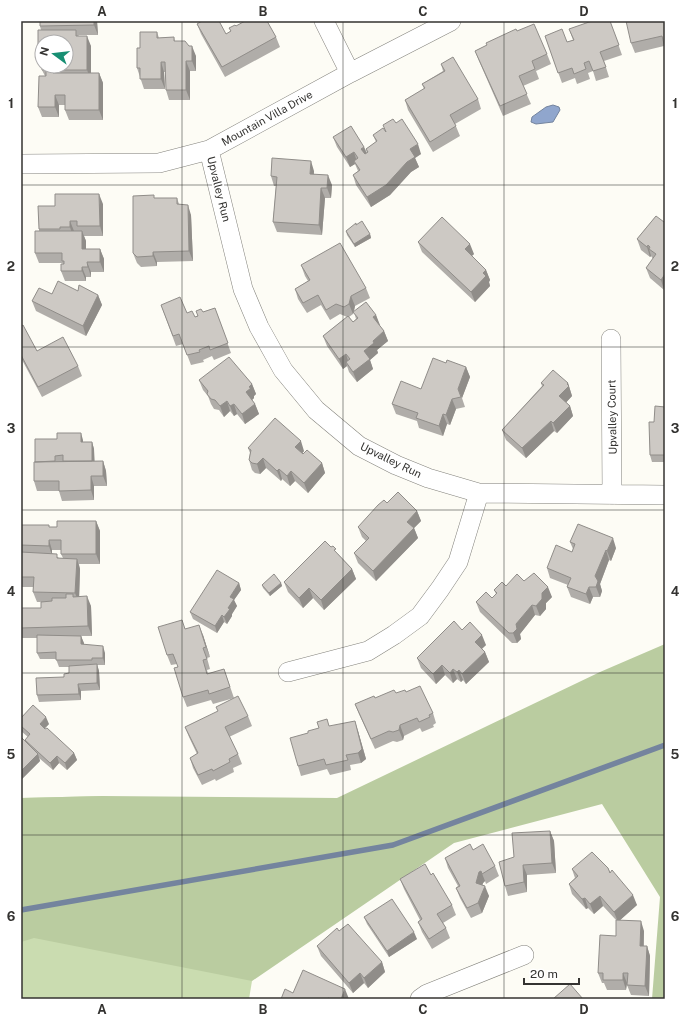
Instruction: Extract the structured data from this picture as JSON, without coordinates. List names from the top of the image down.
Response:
{
  "streets": {
    "street": ["Mountain Villa Drive", "Upvalley Run", "Upvalley Court"]
  },
  "crossings": [
    ["Mountain Villa Drive", "Upvalley Run"],
    ["Upvalley Run", "Upvalley Court"]
  ],
  "scale_bar": "20 m",
  "north": "left",
  "grid": {
    "columns": [
      "A",
      "B",
      "C",
      "D"
    ],
    "rows": [
      "1",
      "2",
      "3",
      "4",
      "5",
      "6"
    ]
  }
}
